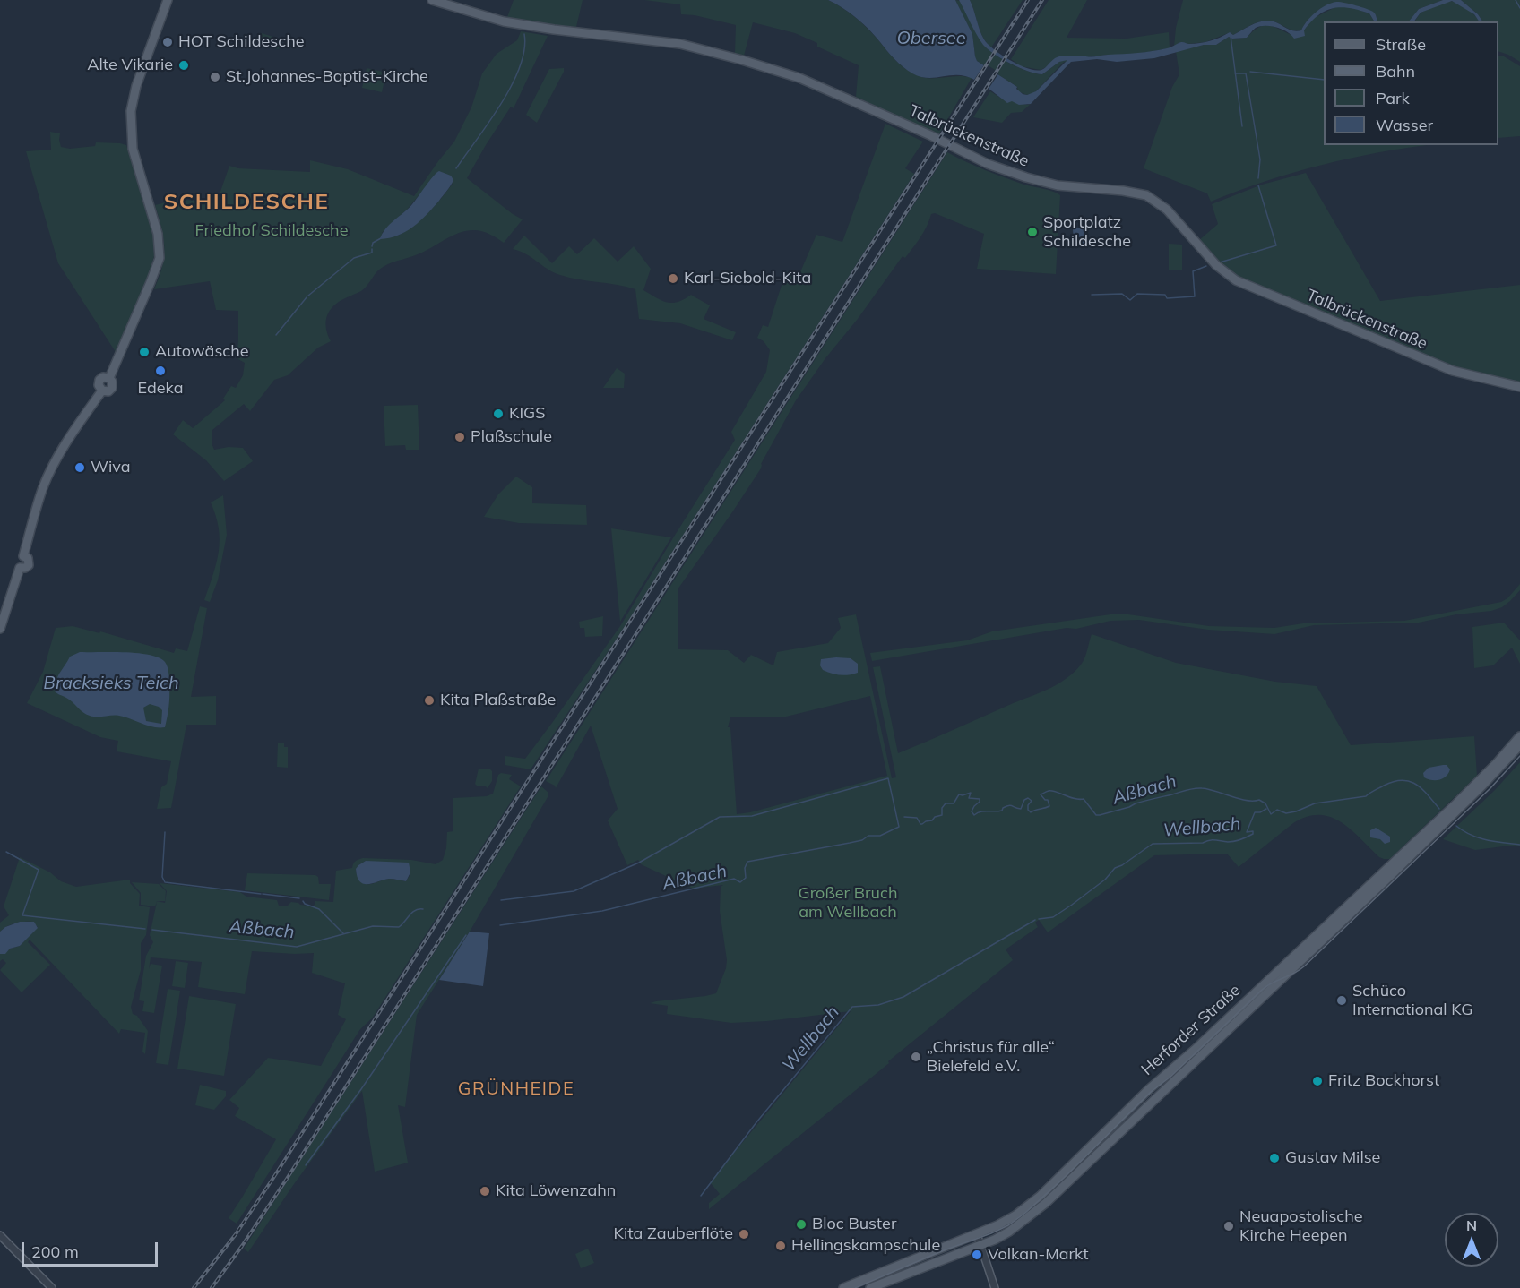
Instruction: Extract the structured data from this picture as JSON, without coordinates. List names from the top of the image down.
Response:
{
  "streets": {
    "main road": ["Talbrückenstraße", "Herforder Straße"]
  },
  "districts": ["SCHILDESCHE", "GRÜNHEIDE"],
  "water": [
    "Obersee",
    "Bracksieks Teich",
    "Aßbach",
    "Wellbach"
  ],
  "parks": ["Friedhof Schildesche", "Großer Bruch am Wellbach"],
  "places": [
    "HOT Schildesche",
    "Alte Vikarie",
    "St.Johannes-Baptist-Kirche",
    "Sportplatz Schildesche",
    "Karl-Siebold-Kita",
    "Autowäsche",
    "Edeka",
    "KIGS",
    "Plaßschule",
    "Wiva",
    "Kita Plaßstraße",
    "Schüco International KG",
    "„Christus für alle“ Bielefeld e.V.",
    "Fritz Bockhorst",
    "Gustav Milse",
    "Kita Löwenzahn",
    "Bloc Buster",
    "Neuapostolische Kirche Heepen",
    "Kita Zauberflöte",
    "Hellingskampschule",
    "Volkan-Markt"
  ],
  "legend": [
    "Straße",
    "Bahn",
    "Park",
    "Wasser"
  ],
  "scale_bar": "200 m",
  "north": "top"
}
